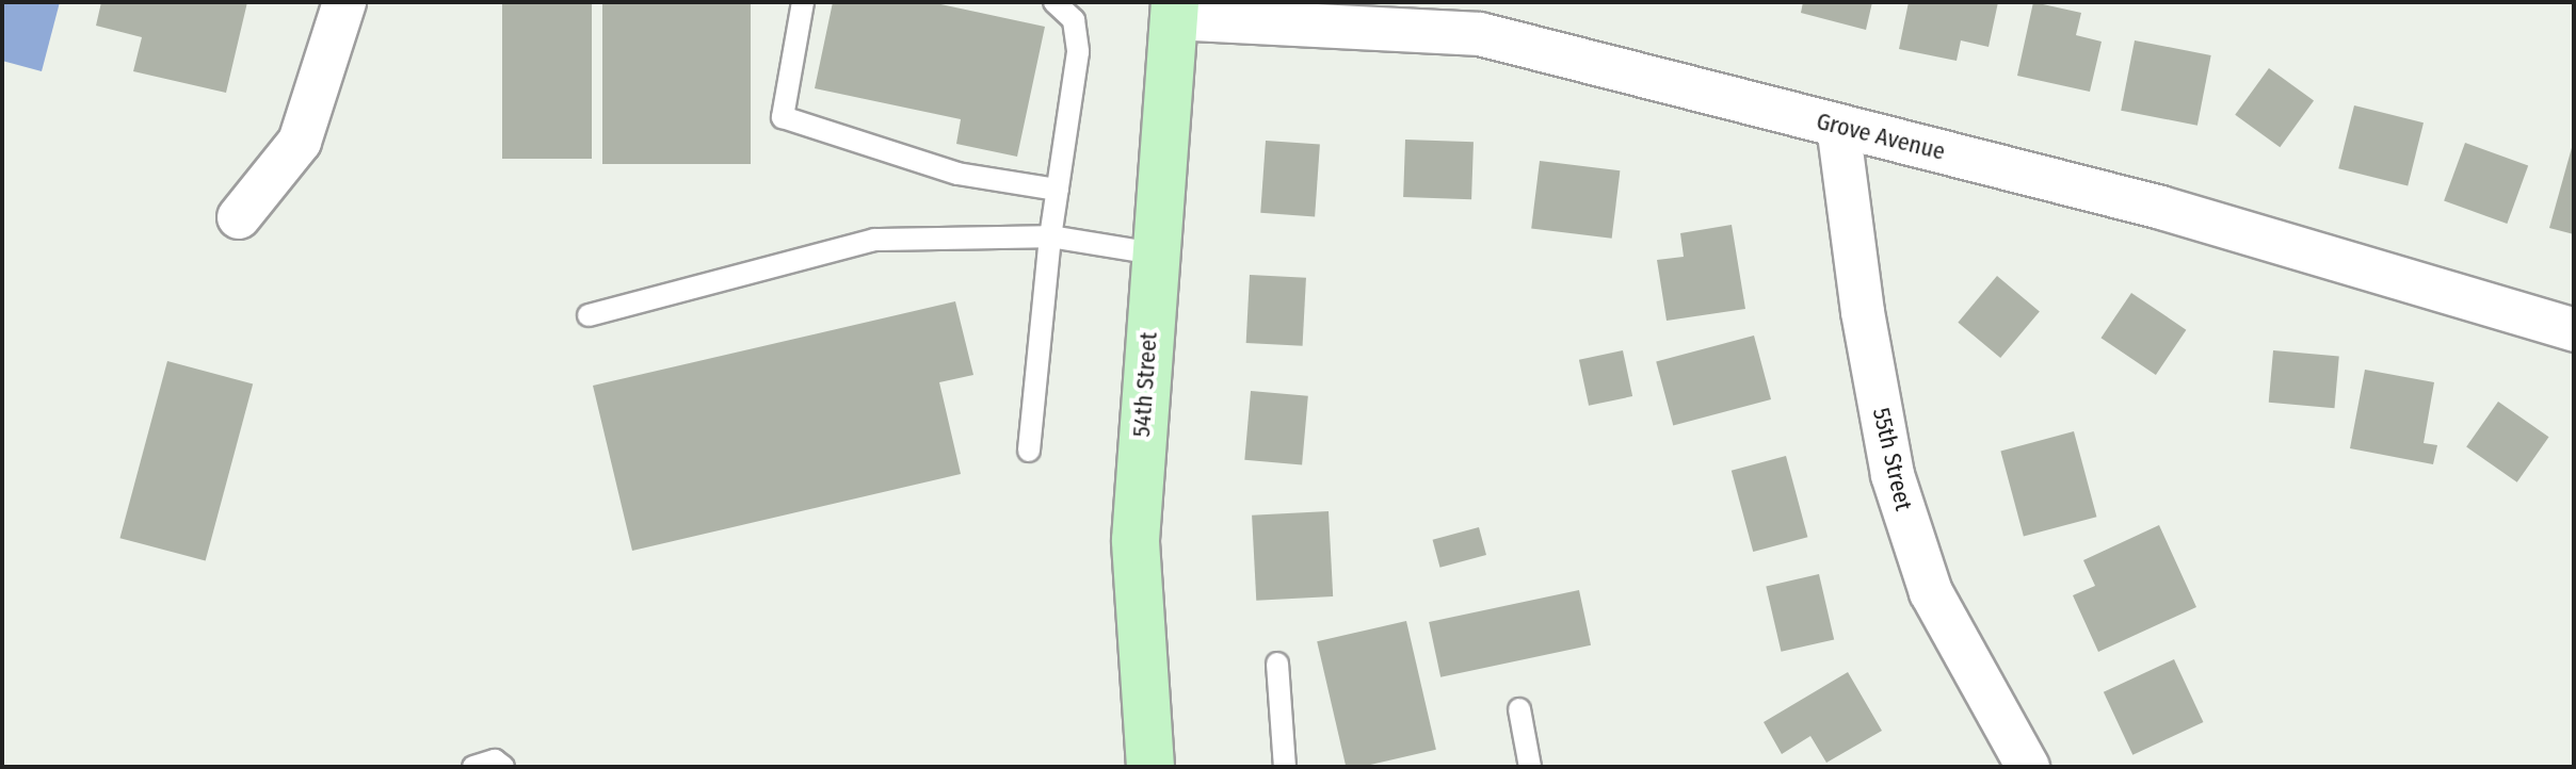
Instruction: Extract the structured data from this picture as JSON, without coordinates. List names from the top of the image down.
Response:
{
  "streets": {
    "main road": ["54th Street"],
    "street": ["Grove Avenue", "55th Street"]
  },
  "crossings": [
    ["Grove Avenue", "54th Street"],
    ["Grove Avenue", "55th Street"]
  ]
}
